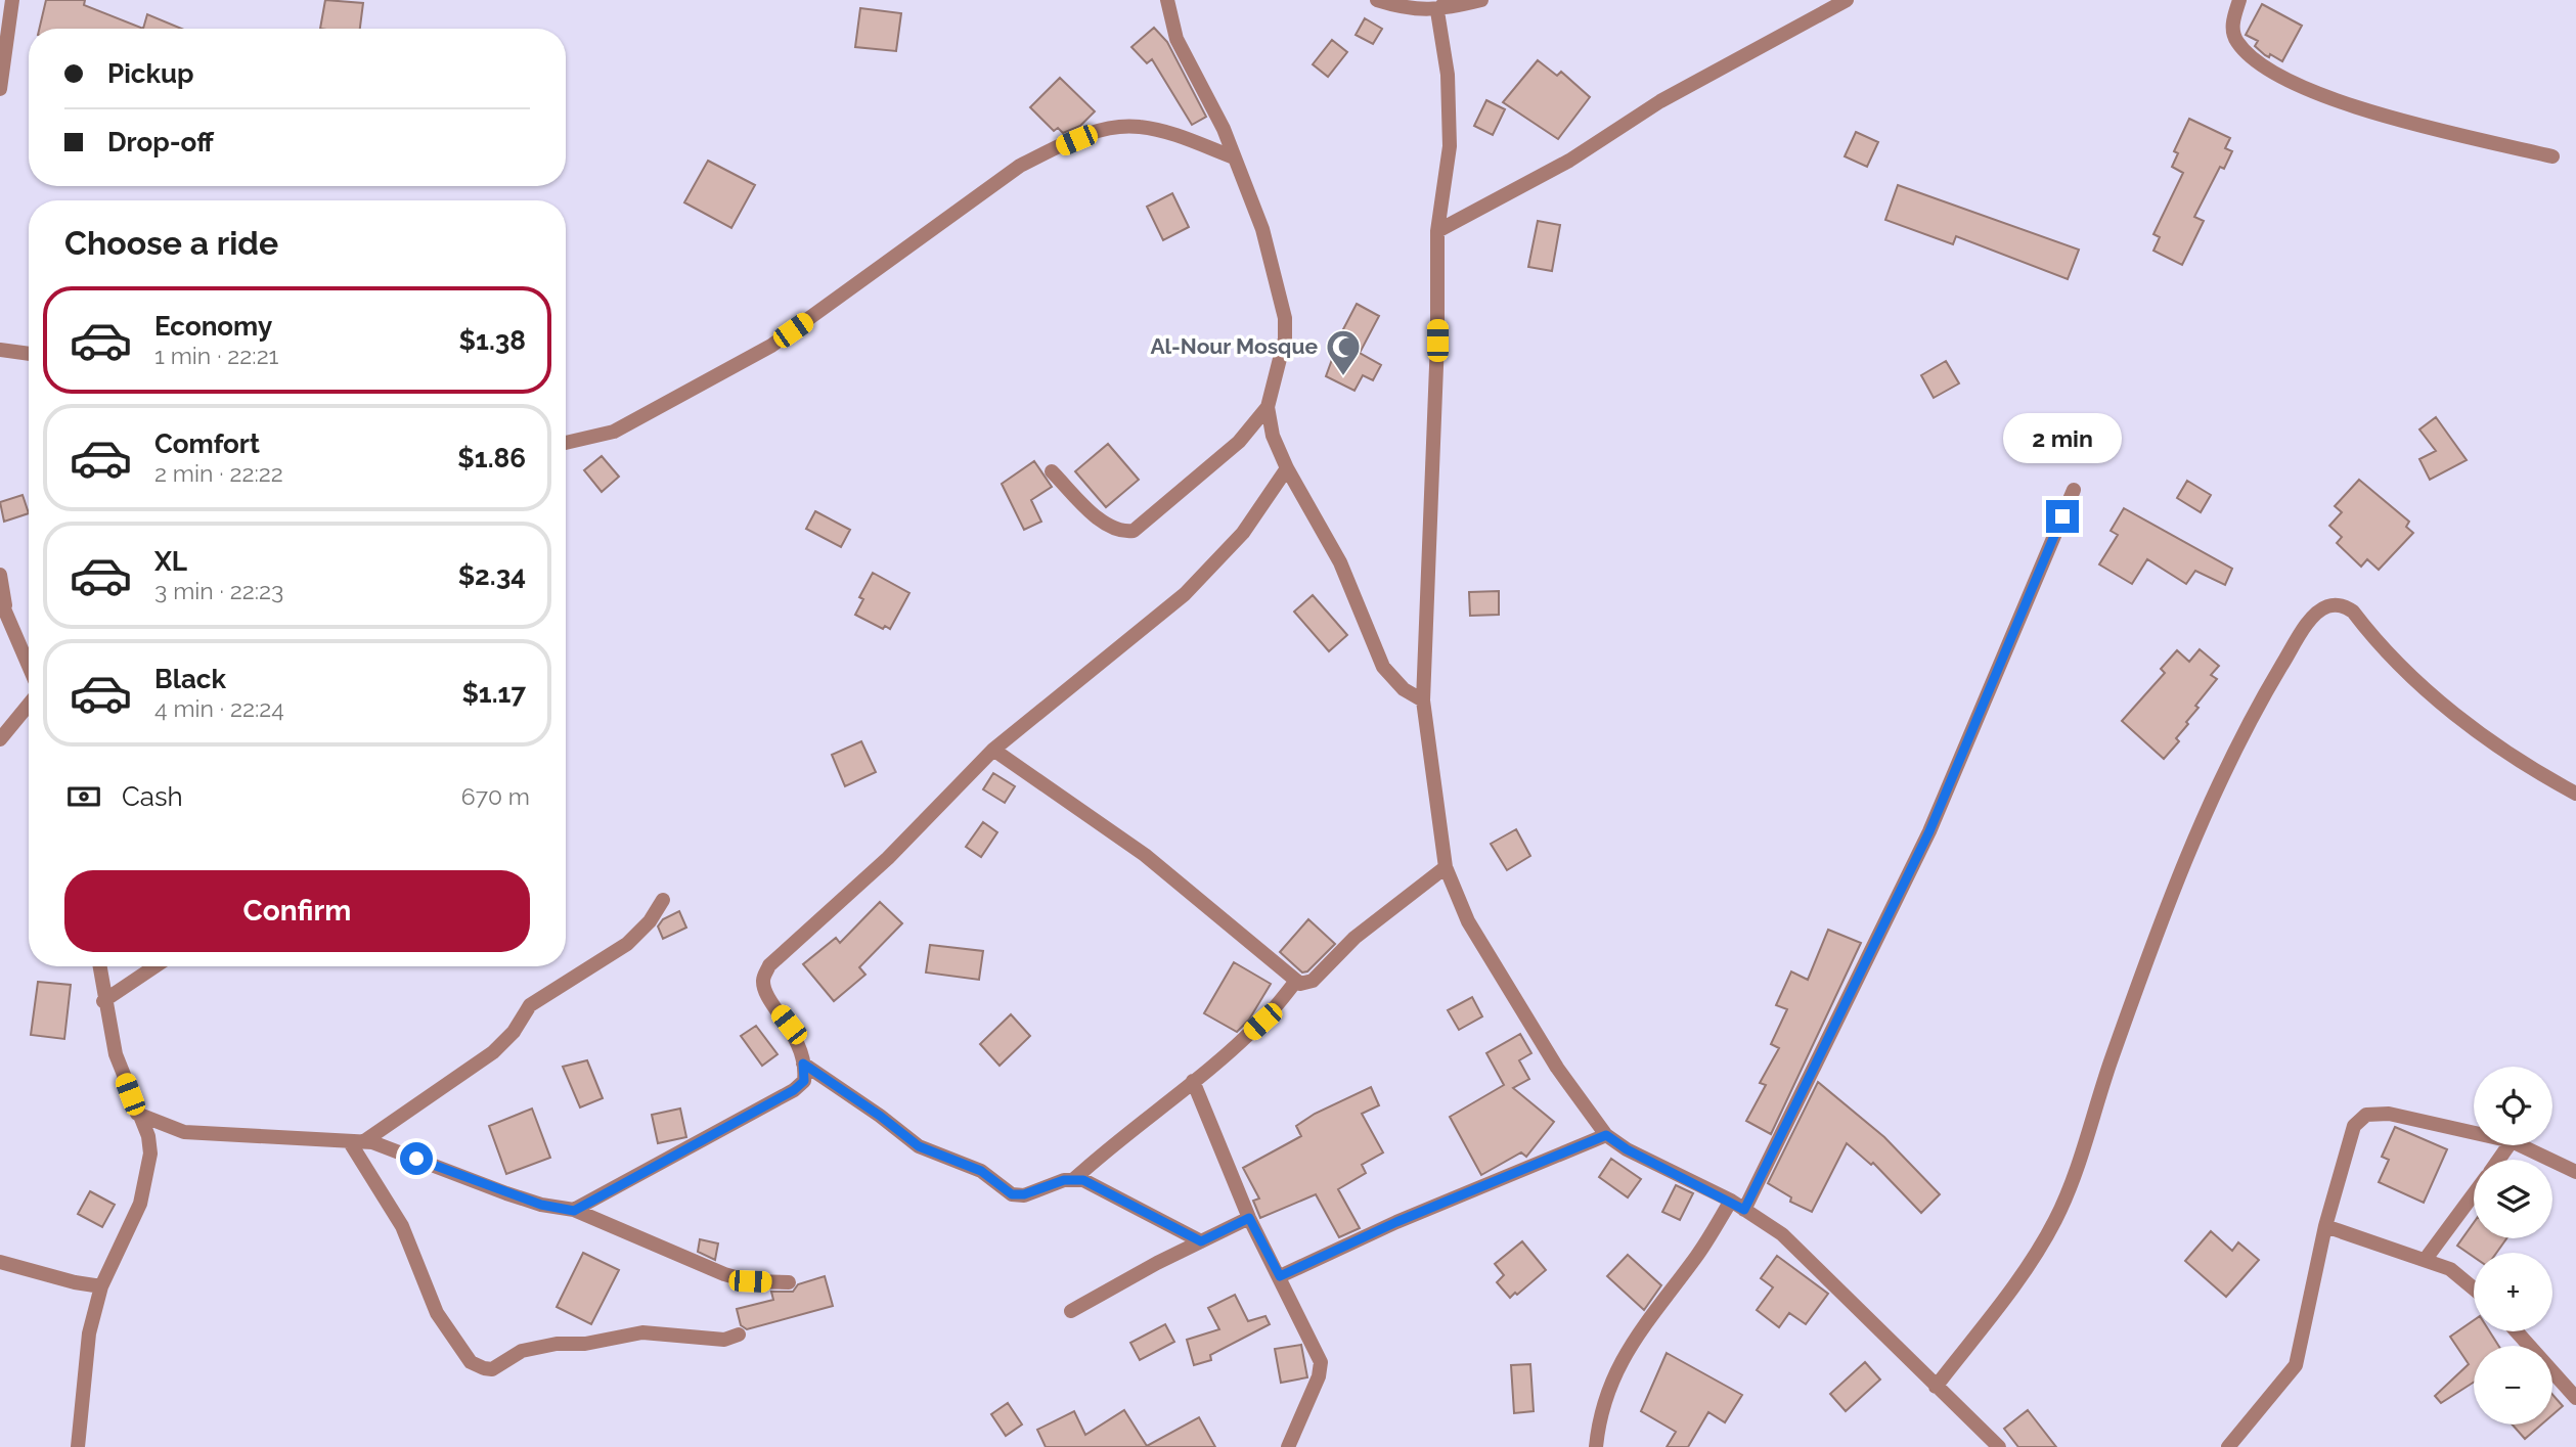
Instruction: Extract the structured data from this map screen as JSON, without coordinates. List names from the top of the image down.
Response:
{
  "places": {
    "mosque": ["Al-Nour Mosque"]
  },
  "page": {
    "banner": ["Pickup", "Drop-off"],
    "heading": "Choose a ride",
    "list": [
      {
        "name": "Economy",
        "note": "1 min · 22:21",
        "value": "$1.38"
      },
      {
        "name": "Comfort",
        "note": "2 min · 22:22",
        "value": "$1.86"
      },
      {
        "name": "XL",
        "note": "3 min · 22:23",
        "value": "$2.34"
      },
      {
        "name": "Black",
        "note": "4 min · 22:24",
        "value": "$1.17"
      }
    ],
    "bubble": "2 min",
    "pay": ["Cash", "670 m"],
    "buttons": "Confirm",
    "map_buttons": ["+", "−"]
  }
}
